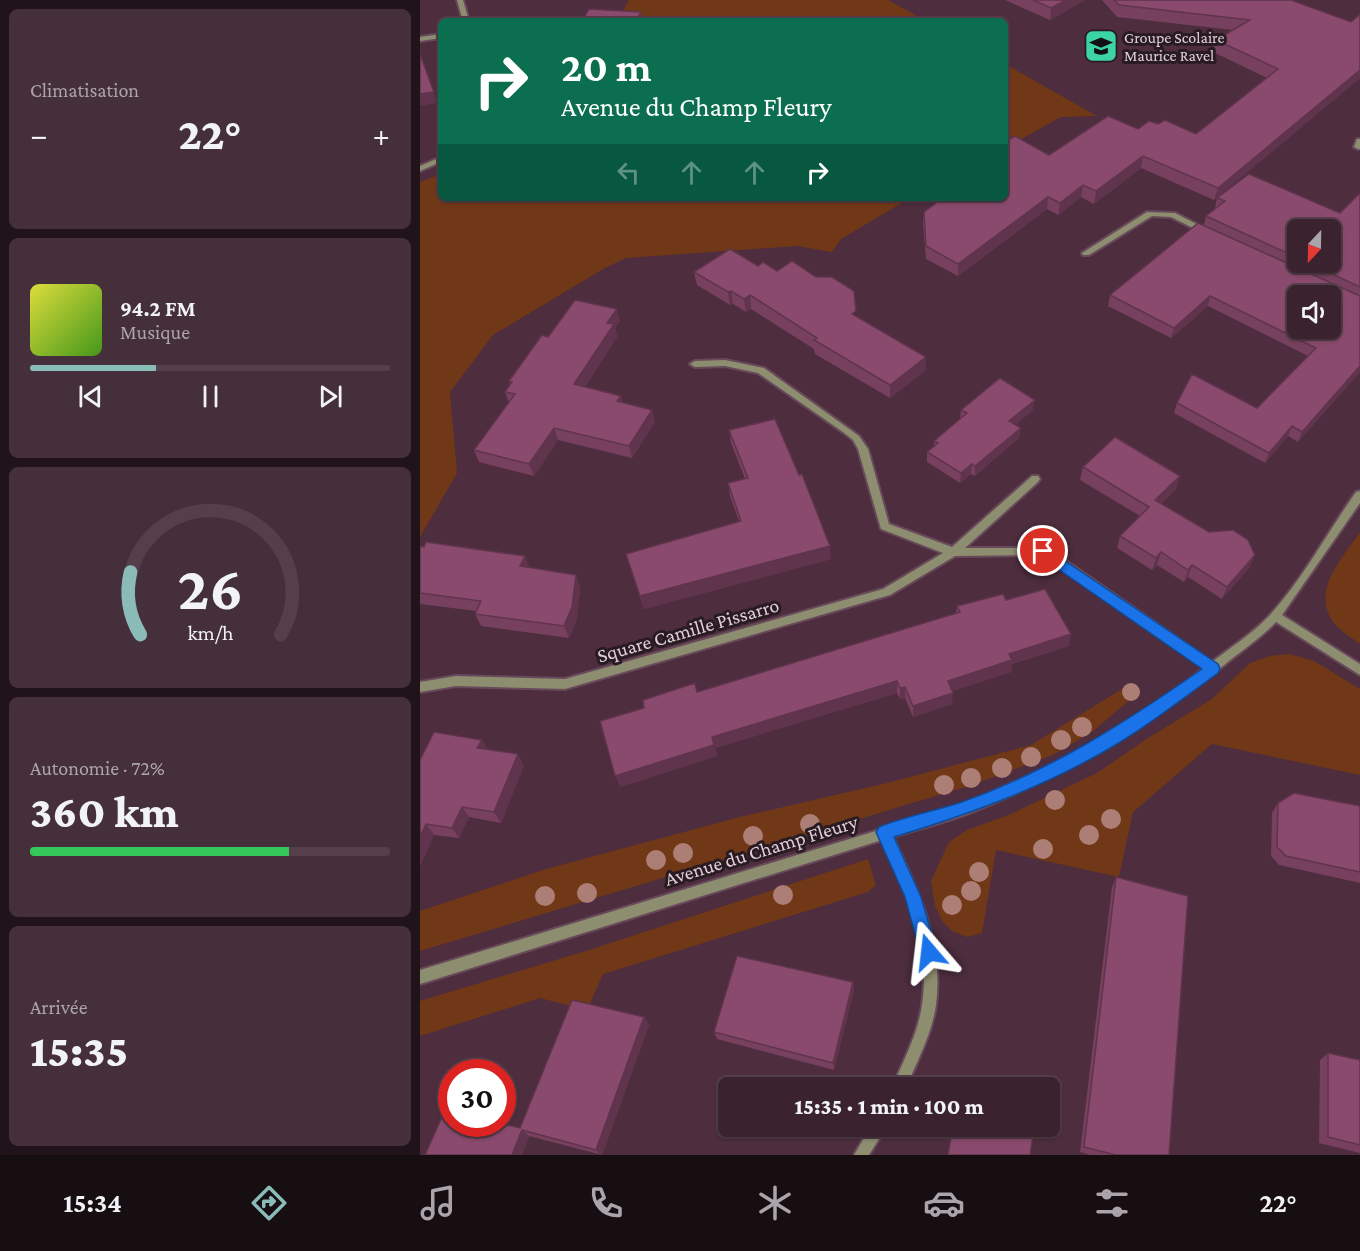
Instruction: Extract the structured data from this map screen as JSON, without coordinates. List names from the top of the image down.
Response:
{
  "streets": {
    "street": ["Square Camille Pissarro", "Avenue du Champ Fleury"]
  },
  "places": {
    "school or university": ["Groupe Scolaire Maurice Ravel"]
  },
  "north": "bottom",
  "page": {
    "tile": [
      "Climatisation",
      ["Autonomie · 72%", "360 km"],
      ["Arrivée", "15:35"]
    ],
    "turn": ["20 m", "Avenue du Champ Fleury"],
    "heat": ["−", "22°", "+"],
    "song": ["94.2 FM", "Musique"],
    "limit": "30",
    "trip": "15:35 · 1 min · 100 m",
    "tabs": ["15:34", "22°"],
    "gauge": ["26", "km/h"]
  }
}
